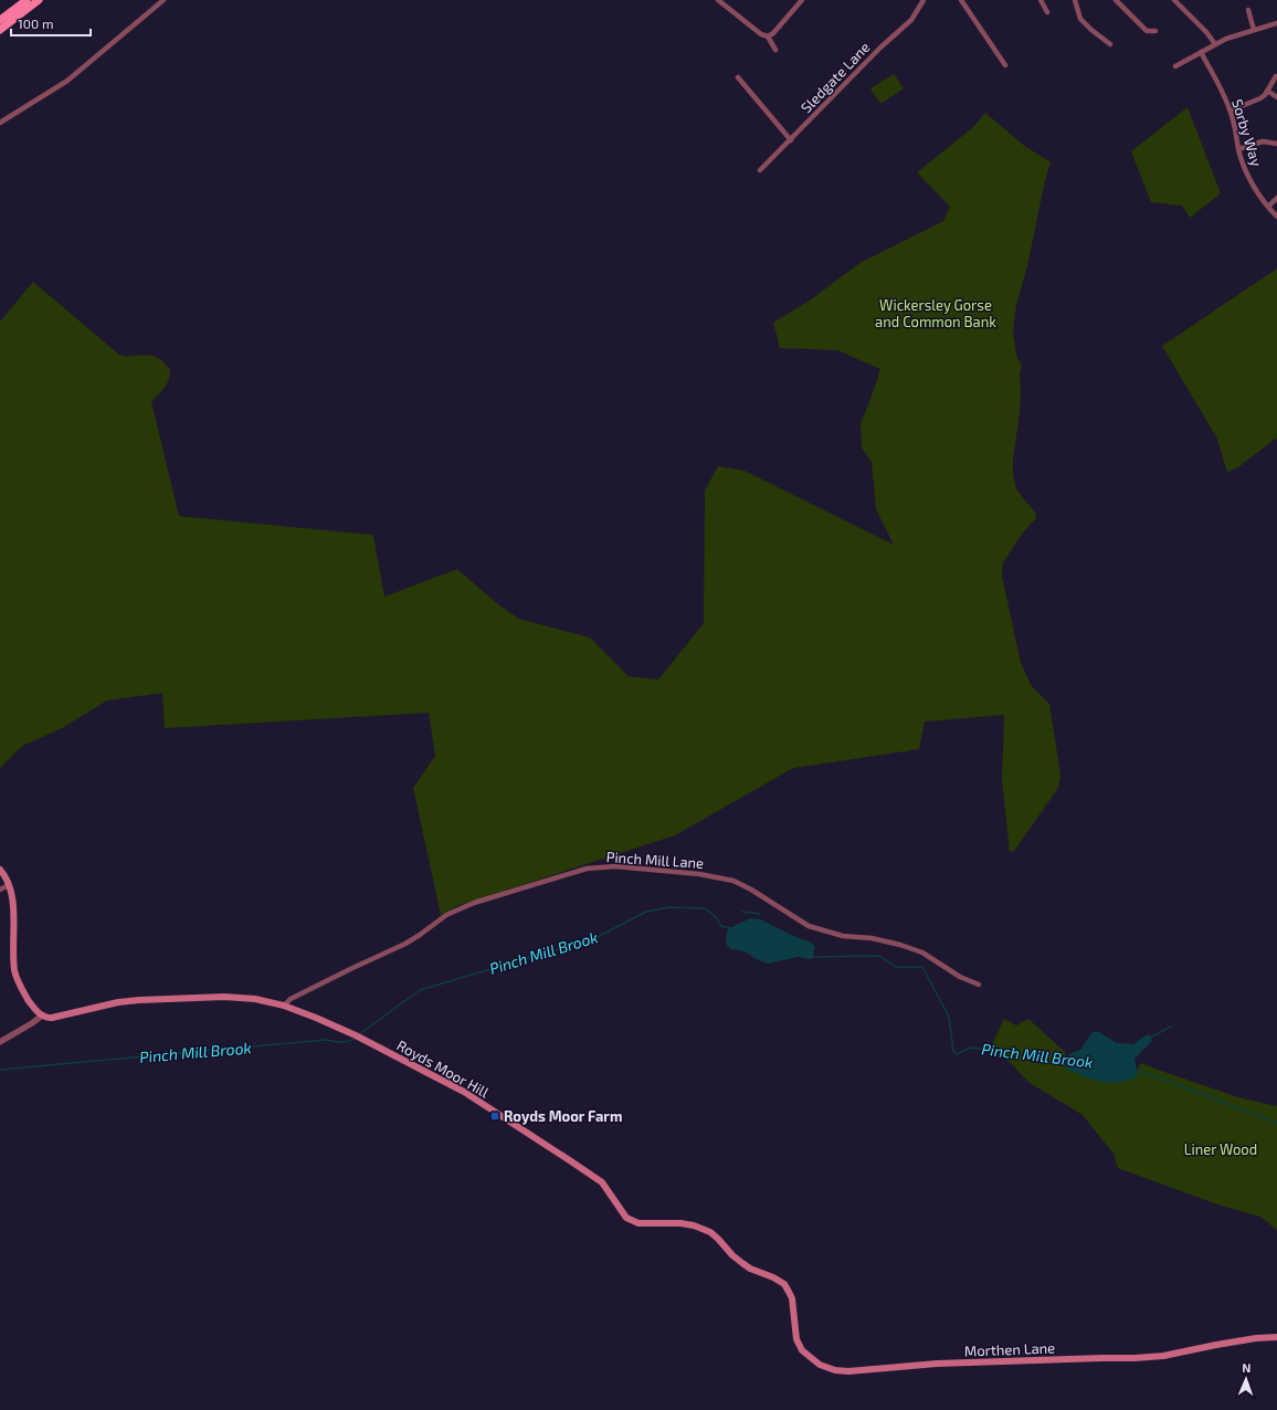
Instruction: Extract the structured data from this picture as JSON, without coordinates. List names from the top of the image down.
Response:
{
  "streets": {
    "main road": ["Royds Moor Hill", "Morthen Lane"],
    "street": ["Sledgate Lane", "Sorby Way", "Pinch Mill Lane"]
  },
  "crossings": [
    ["Pinch Mill Lane", "Royds Moor Hill"],
    ["Royds Moor Hill", "Morthen Lane"]
  ],
  "water": ["Pinch Mill Brook"],
  "parks": ["Wickersley Gorse and Common Bank", "Liner Wood"],
  "places": {
    "transit": ["Royds Moor Farm"]
  },
  "scale_bar": "100 m",
  "north": "top"
}
